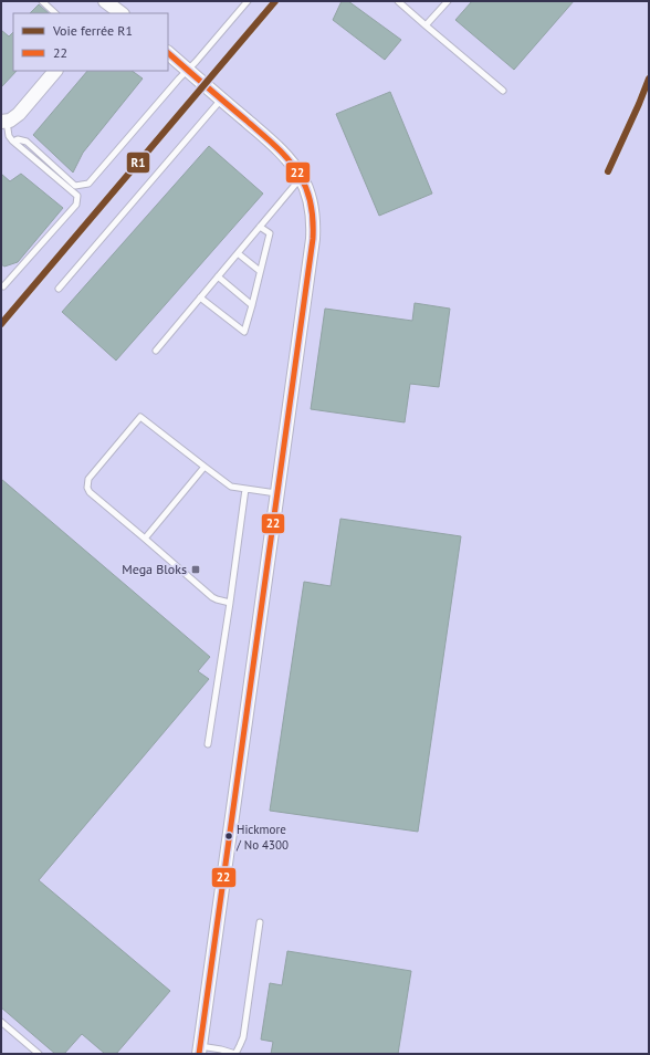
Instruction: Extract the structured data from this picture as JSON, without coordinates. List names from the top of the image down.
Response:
{
  "places": {
    "transit": ["Mega Bloks"],
    "other": ["Hickmore / No 4300"]
  },
  "lines": ["rail line R1", "transit line 22"],
  "legend": ["Voie ferrée R1", "22"]
}
